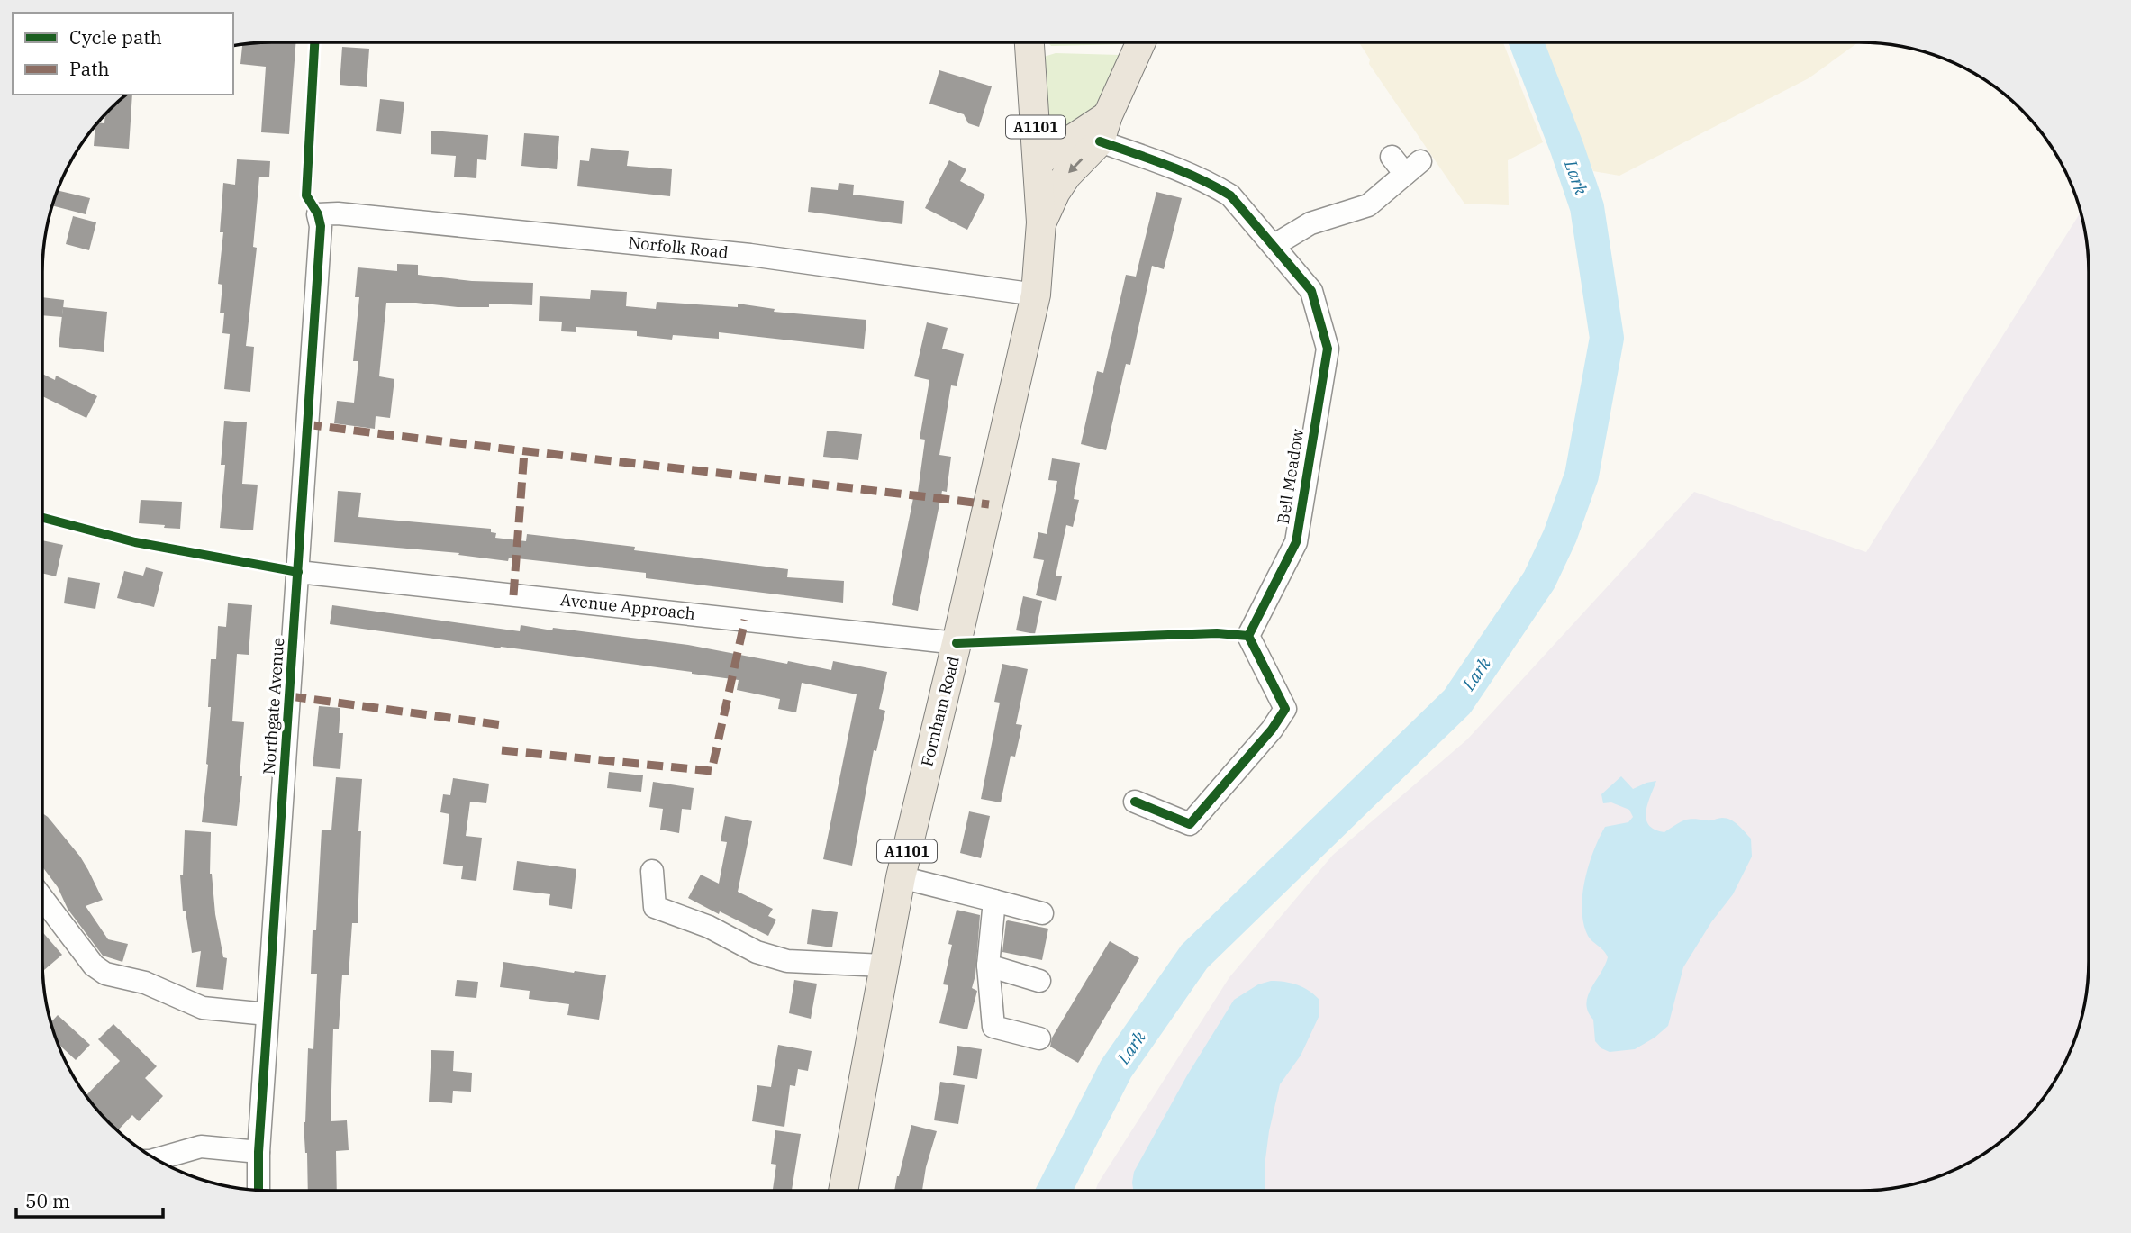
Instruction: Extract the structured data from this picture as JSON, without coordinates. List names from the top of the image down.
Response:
{
  "streets": {
    "main road": ["A1101", "Fornham Road"],
    "street": [
      "Norfolk Road",
      "Bell Meadow",
      "Avenue Approach",
      "Northgate Avenue"
    ]
  },
  "crossings": [
    ["A1101", "Bell Meadow"],
    ["A1101", "Fornham Road"],
    ["Norfolk Road", "Northgate Avenue"],
    ["Norfolk Road", "Fornham Road"],
    ["Bell Meadow", "Fornham Road"],
    ["Avenue Approach", "Northgate Avenue"],
    ["Avenue Approach", "Fornham Road"]
  ],
  "water": ["Lark"],
  "legend": ["Cycle path", "Path"],
  "scale_bar": "50 m"
}
